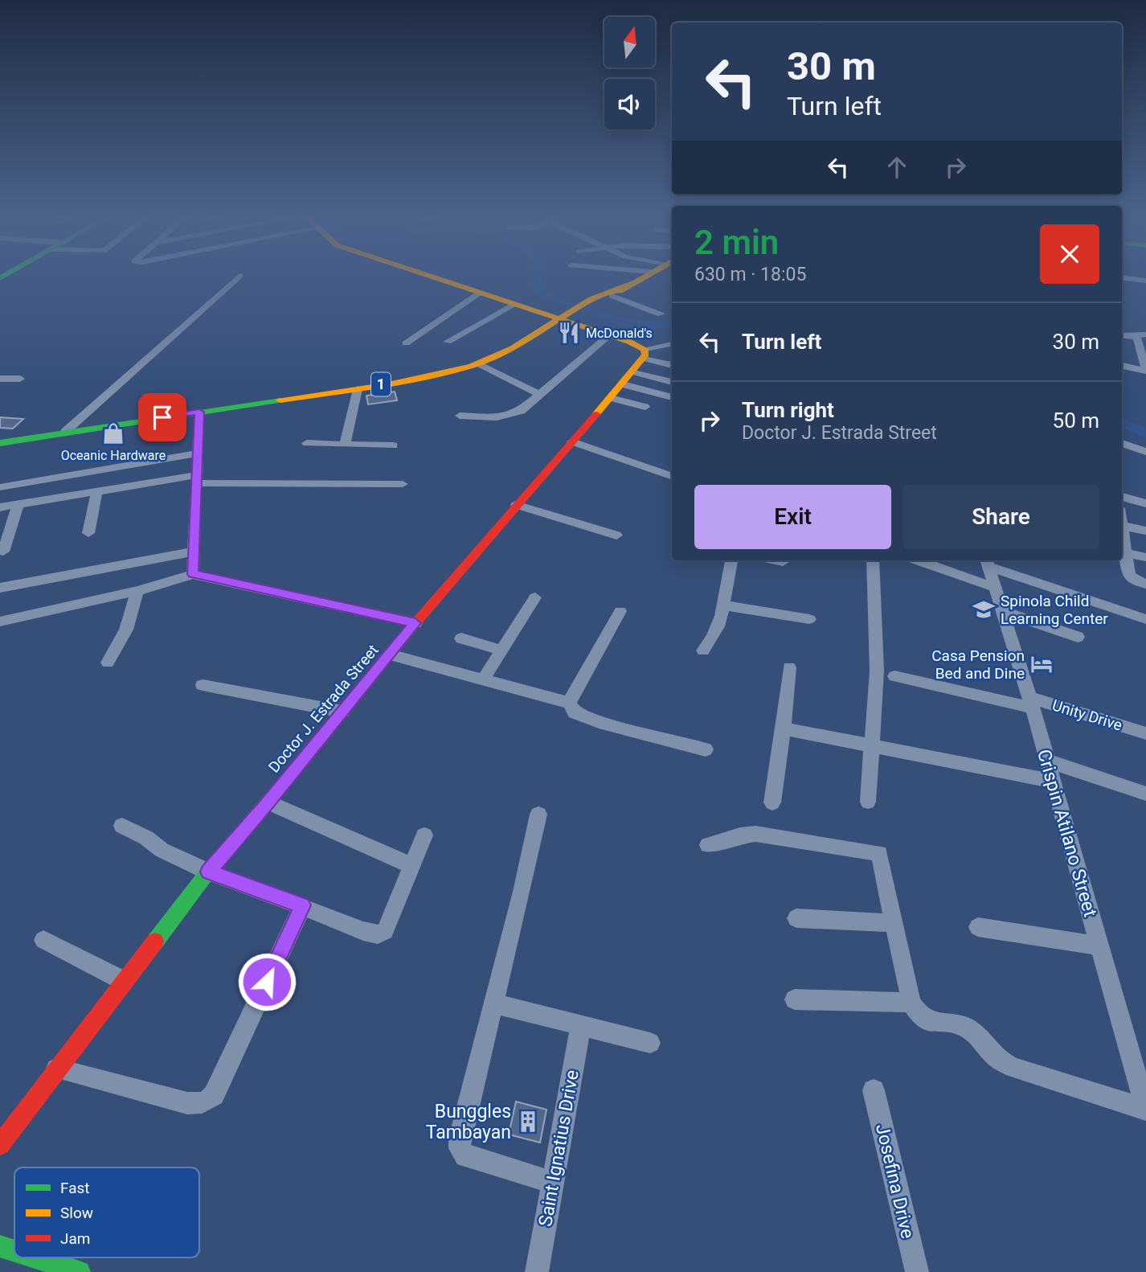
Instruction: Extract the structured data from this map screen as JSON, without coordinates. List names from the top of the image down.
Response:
{
  "streets": {
    "main road": ["1", "Doctor J. Estrada Street"],
    "street": [
      "Unity Drive",
      "Crispin Atilano Street",
      "Saint Ignatius Drive",
      "Josefina Drive"
    ]
  },
  "crossings": [
    ["Unity Drive", "Crispin Atilano Street"]
  ],
  "places": {
    "restaurant": ["McDonald's"],
    "shop": ["Oceanic Hardware"],
    "school or university": ["Spinola Child Learning Center"],
    "hotel": ["Casa Pension Bed and Dine"],
    "building": ["Bunggles Tambayan"]
  },
  "legend": ["Fast", "Slow", "Jam"],
  "north": "top",
  "page": {
    "turn": ["30 m", "Turn left"],
    "heading": ["2 min", "630 m · 18:05"],
    "list": [
      {
        "name": "Turn left",
        "value": "30 m"
      },
      {
        "name": "Turn right",
        "note": "Doctor J. Estrada Street",
        "value": "50 m"
      }
    ],
    "buttons": ["Exit", "Share"]
  }
}
